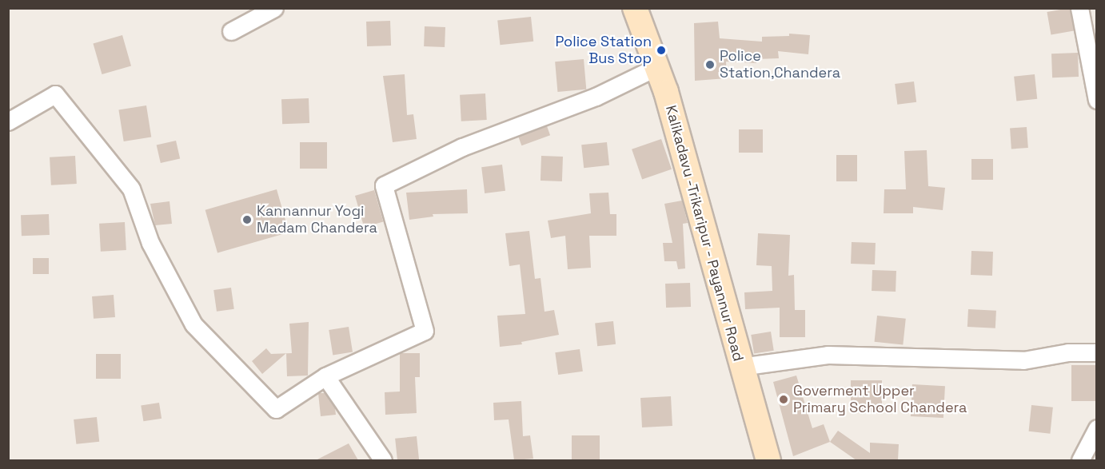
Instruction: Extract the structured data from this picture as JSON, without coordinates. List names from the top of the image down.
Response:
{
  "streets": {
    "main road": ["Kalikadavu -Trikaripur - Payannur Road"]
  },
  "places": [
    "Police Station Bus Stop",
    "Police Station,Chandera",
    "Kannannur Yogi Madam Chandera",
    "Goverment Upper Primary School Chandera"
  ]
}
